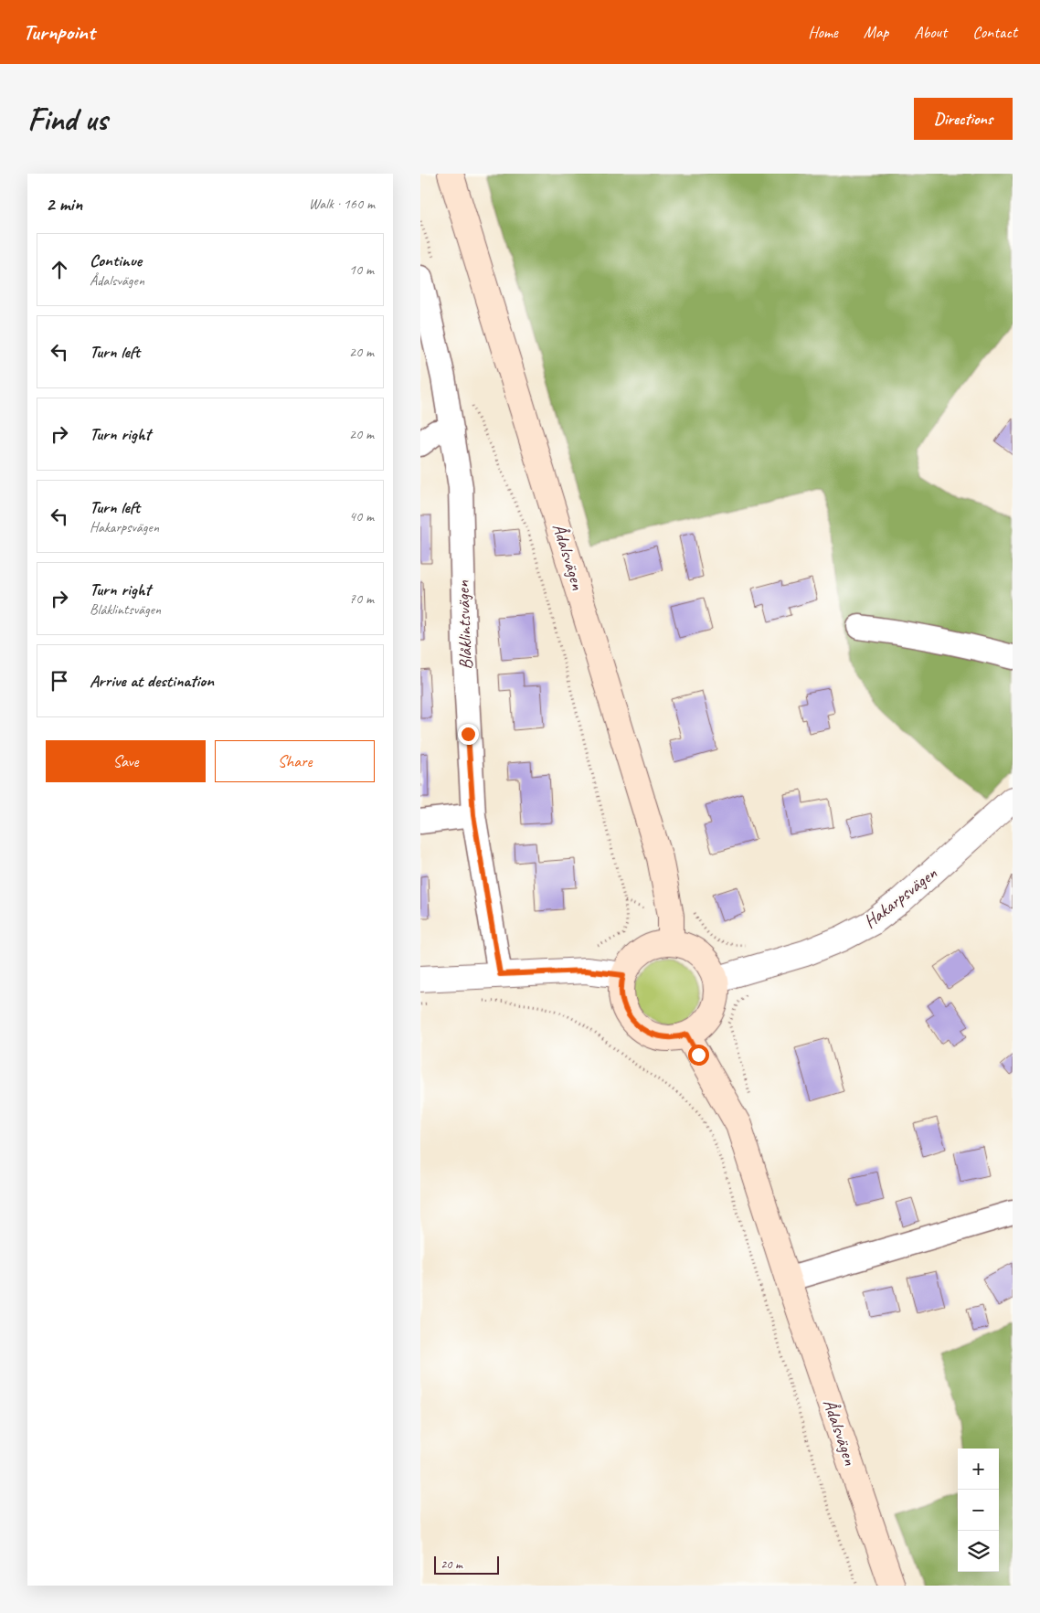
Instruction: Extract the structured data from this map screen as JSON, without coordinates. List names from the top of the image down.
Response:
{
  "streets": {
    "main road": ["Ådalsvägen"],
    "street": ["Blåklintsvägen", "Hakarpsvägen"]
  },
  "crossings": [
    ["Ådalsvägen", "Hakarpsvägen"]
  ],
  "scale_bar": "20 m",
  "page": {
    "header": "Turnpoint",
    "nav": [
      "Home",
      "Map",
      "About",
      "Contact"
    ],
    "buttons": [
      "Directions",
      ["Save", "Share"]
    ],
    "title": "Find us",
    "heading": ["2 min", "Walk · 160 m"],
    "list": [
      ["Continue", "Ådalsvägen", "10 m"],
      ["Turn left", "20 m"],
      ["Turn right", "20 m"],
      ["Turn left", "Hakarpsvägen", "40 m"],
      ["Turn right", "Blåklintsvägen", "70 m"],
      "Arrive at destination"
    ],
    "map_buttons": ["+", "−"],
    "scale": "20 m"
  }
}
